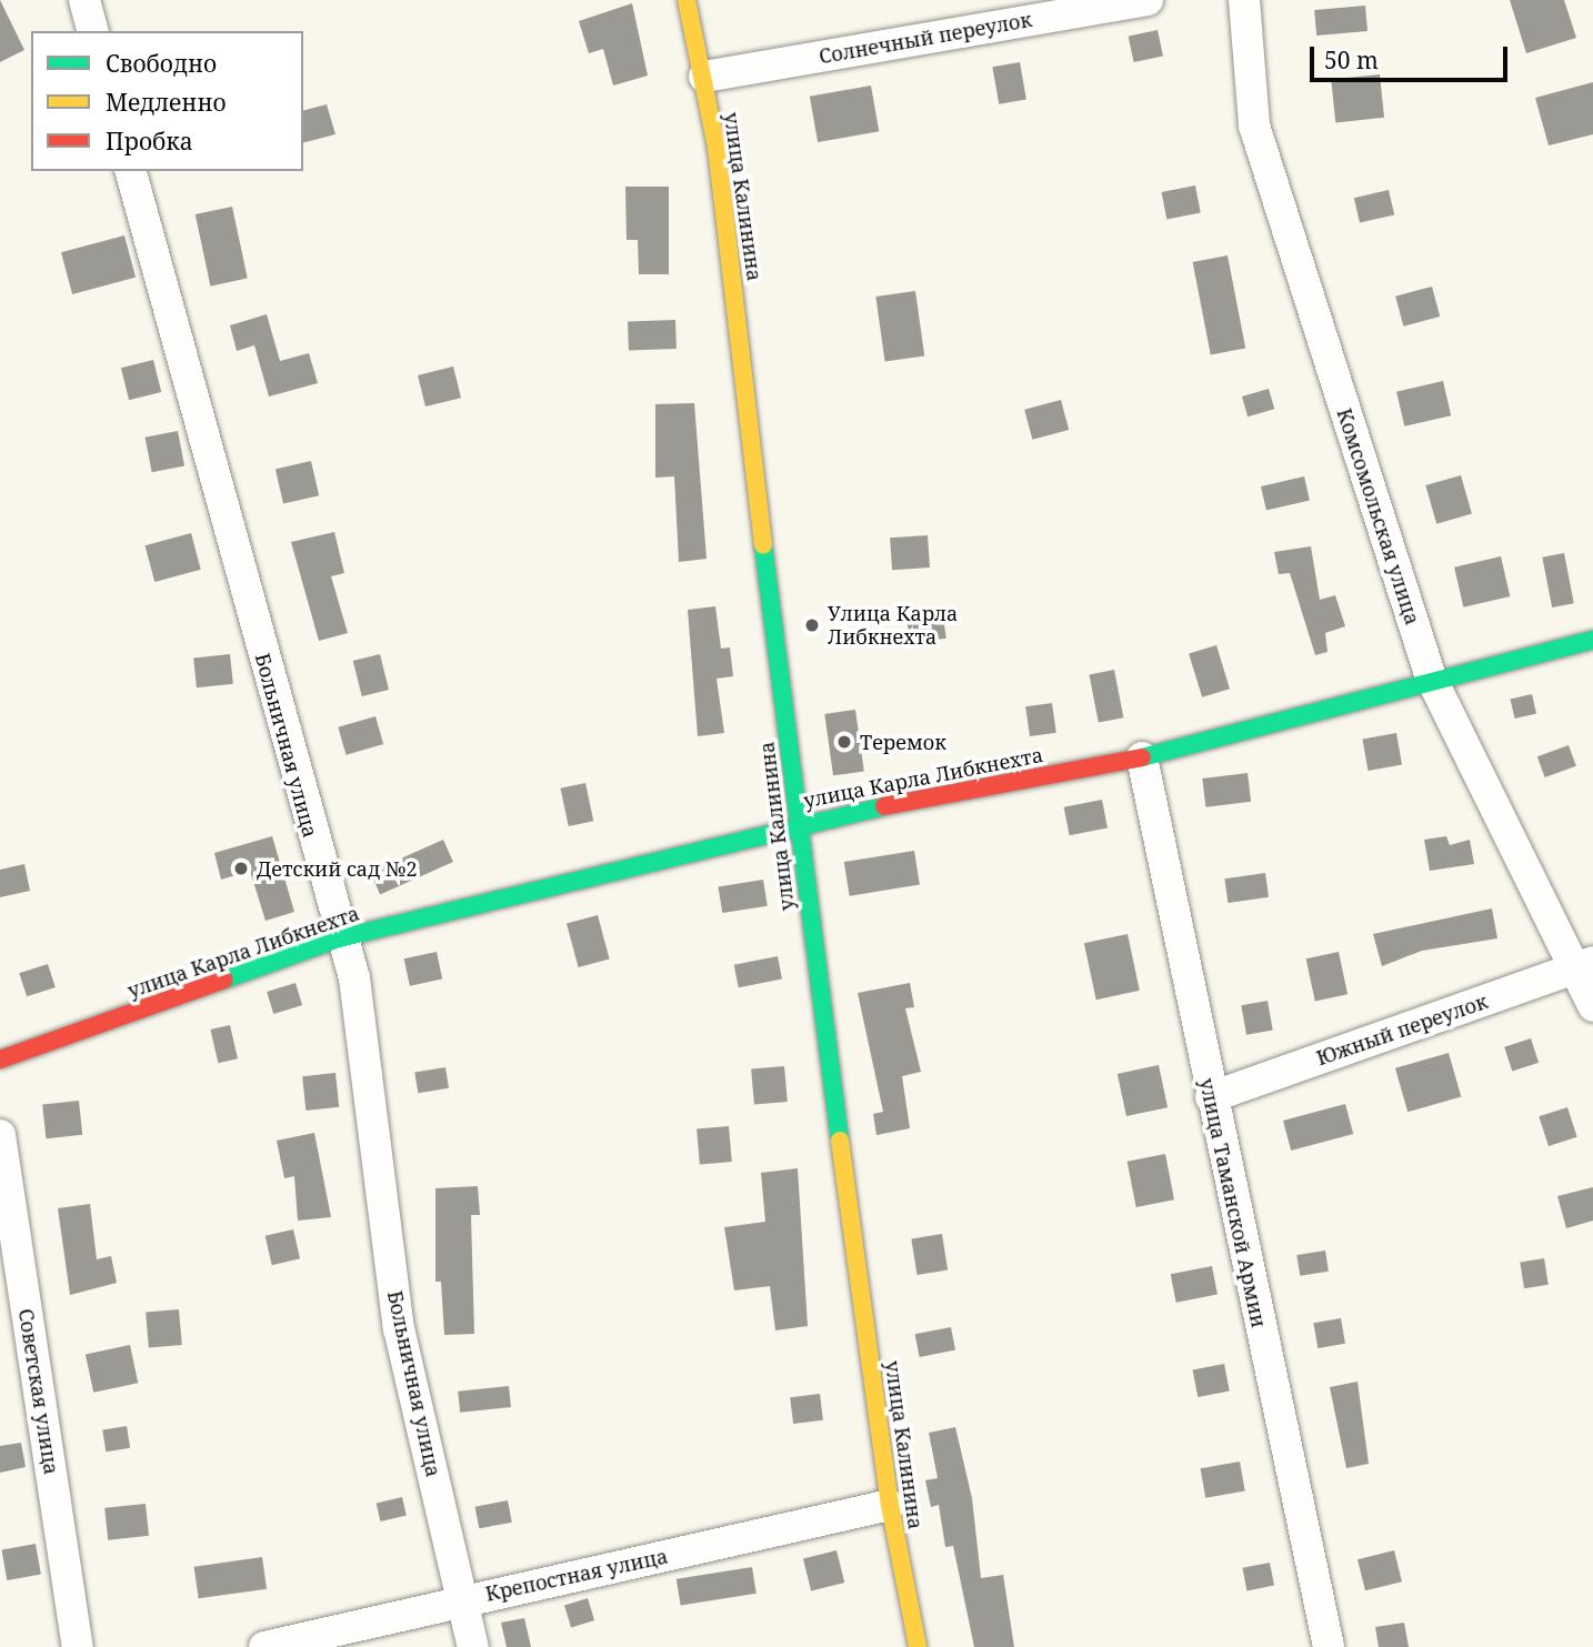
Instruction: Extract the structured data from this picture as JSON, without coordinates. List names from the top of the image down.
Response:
{
  "streets": {
    "street": [
      "Солнечный переулок",
      "улица Калинина",
      "Комсомольская улица",
      "Больничная улица",
      "улица Карла Либкнехта",
      "Южный переулок",
      "улица Таманской Армии",
      "Советская улица",
      "Крепостная улица"
    ]
  },
  "crossings": [
    ["Солнечный переулок", "улица Калинина"],
    ["улица Калинина", "улица Карла Либкнехта"],
    ["улица Калинина", "Крепостная улица"],
    ["Комсомольская улица", "улица Карла Либкнехта"],
    ["Комсомольская улица", "Южный переулок"],
    ["Больничная улица", "улица Карла Либкнехта"],
    ["Больничная улица", "Крепостная улица"],
    ["улица Карла Либкнехта", "улица Таманской Армии"],
    ["Южный переулок", "улица Таманской Армии"]
  ],
  "places": ["Улица Карла Либкнехта", "Теремок", "Детский сад №2"],
  "legend": ["Свободно", "Медленно", "Пробка"],
  "scale_bar": "50 m"
}
